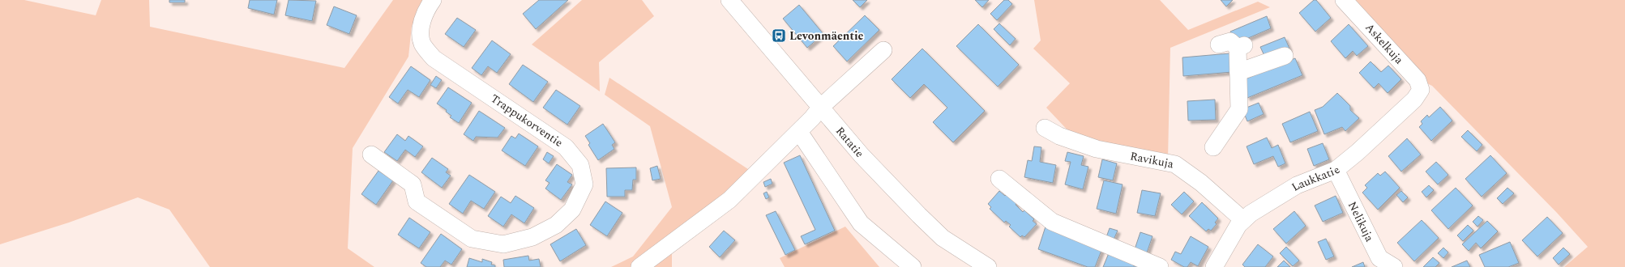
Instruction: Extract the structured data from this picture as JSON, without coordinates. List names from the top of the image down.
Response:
{
  "streets": {
    "street": [
      "Askelkuja",
      "Trappukorventie",
      "Ratatie",
      "Ravikuja",
      "Laukkatie",
      "Nelikuja"
    ]
  },
  "crossings": [
    ["Askelkuja", "Laukkatie"],
    ["Ravikuja", "Laukkatie"],
    ["Laukkatie", "Nelikuja"]
  ],
  "places": {
    "bus stop": ["Levonmäentie"]
  }
}
